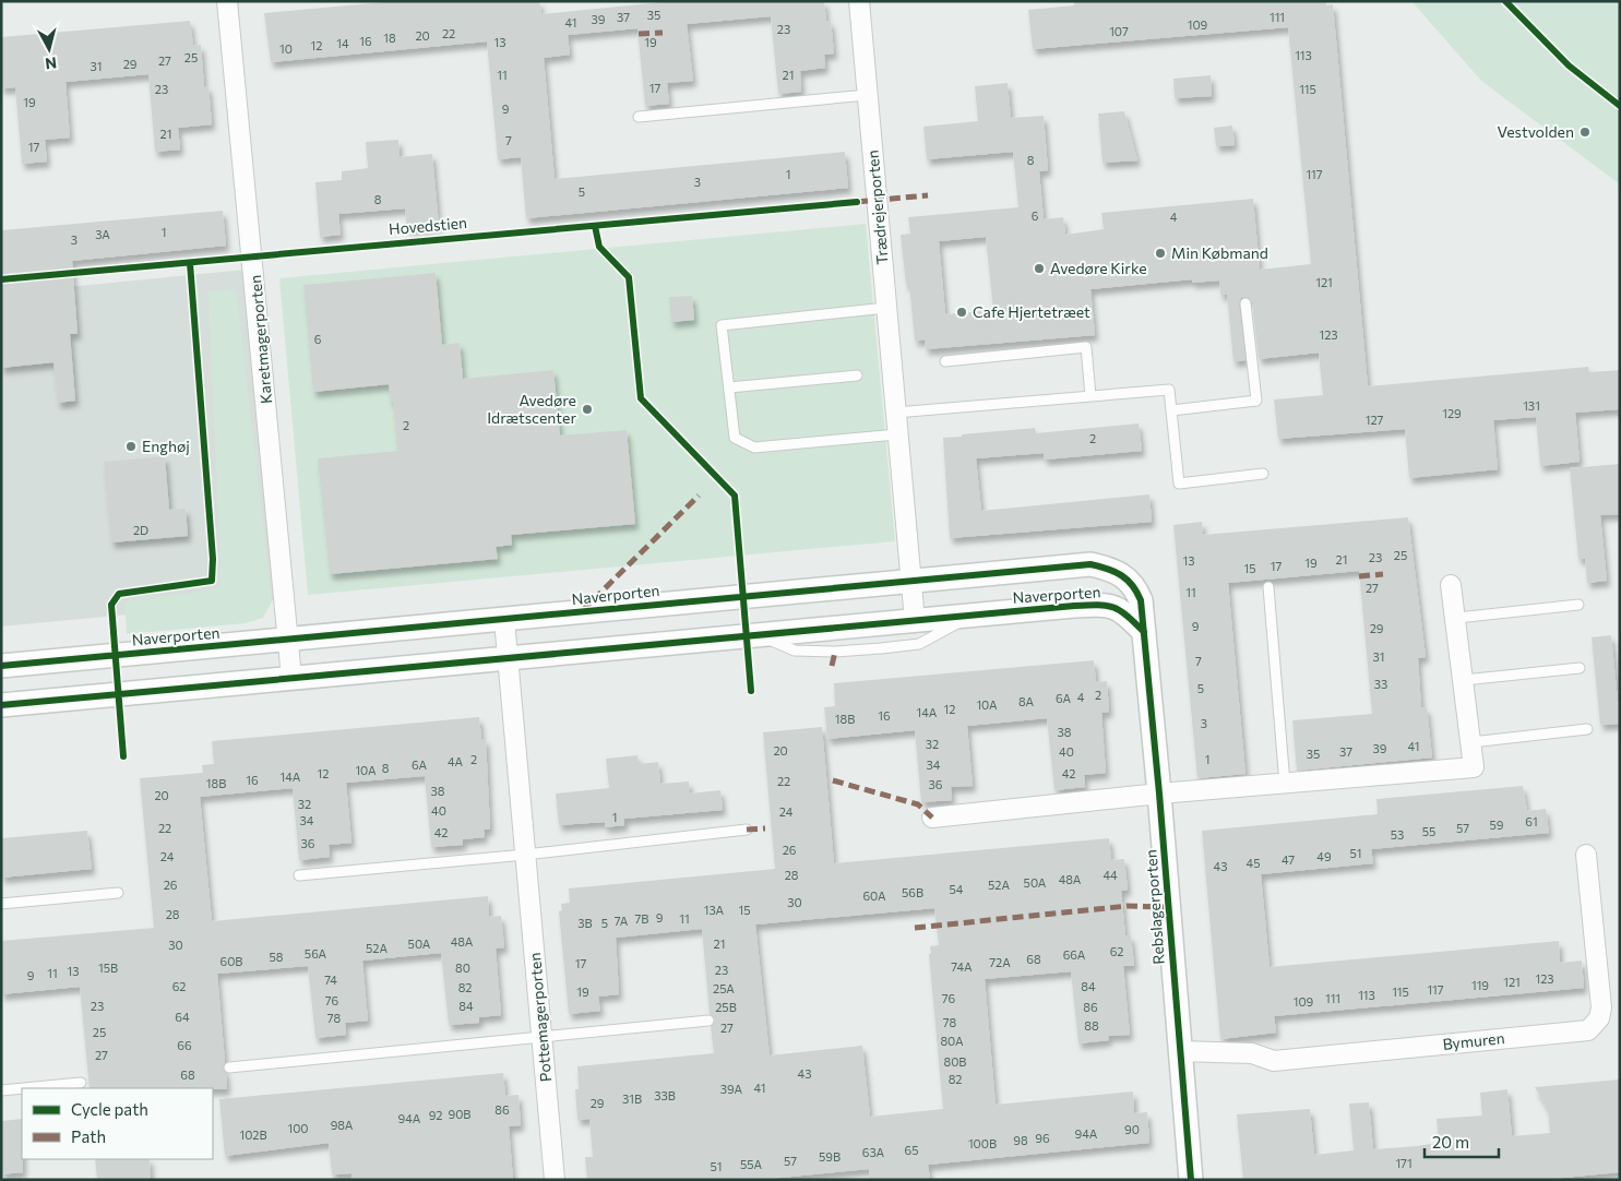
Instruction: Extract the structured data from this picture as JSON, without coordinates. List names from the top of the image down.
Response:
{
  "streets": {
    "street": [
      "Trædrejerporten",
      "Karetmagerporten",
      "Naverporten",
      "Rebslagerporten",
      "Pottemagerporten",
      "Bymuren"
    ],
    "cycle path": ["Hovedstien"]
  },
  "crossings": [
    ["Trædrejerporten", "Naverporten"],
    ["Karetmagerporten", "Naverporten"],
    ["Naverporten", "Rebslagerporten"],
    ["Naverporten", "Pottemagerporten"],
    ["Rebslagerporten", "Bymuren"]
  ],
  "places": [
    "Vestvolden",
    "Min Købmand",
    "Avedøre Kirke",
    "Cafe Hjertetræet",
    "Avedøre Idrætscenter",
    "Enghøj"
  ],
  "house_numbers": [
    "35",
    "37",
    "111",
    "39",
    "41",
    "109",
    "23",
    "107",
    "22",
    "20",
    "18",
    "16",
    "13",
    "19",
    "14",
    "12",
    "10",
    "113",
    "25",
    "27",
    "29",
    "31",
    "11",
    "21",
    "17",
    "23",
    "115",
    "19",
    "9",
    "21",
    "7",
    "17",
    "8",
    "1",
    "117",
    "3",
    "5",
    "8",
    "6",
    "4",
    "1",
    "3A",
    "3",
    "121",
    "123",
    "6",
    "131",
    "129",
    "127",
    "2",
    "2",
    "2D",
    "25",
    "23",
    "21",
    "13",
    "19",
    "17",
    "15",
    "27",
    "11",
    "9",
    "29",
    "31",
    "7",
    "33",
    "5",
    "2",
    "4",
    "6A",
    "8A",
    "10A",
    "12",
    "14A",
    "16",
    "18B",
    "3",
    "38",
    "32",
    "41",
    "39",
    "20",
    "40",
    "37",
    "35",
    "2",
    "1",
    "4A",
    "6A",
    "34",
    "8",
    "10A",
    "12",
    "42",
    "14A",
    "16",
    "22",
    "18B",
    "36",
    "38",
    "20",
    "32",
    "40",
    "24",
    "1",
    "34",
    "61",
    "59",
    "22",
    "57",
    "55",
    "42",
    "53",
    "36",
    "26",
    "51",
    "24",
    "49",
    "47",
    "45",
    "43",
    "28",
    "44",
    "48A",
    "50A",
    "26",
    "52A",
    "54",
    "56B",
    "60A",
    "30",
    "13A",
    "15",
    "28",
    "9",
    "7B",
    "11",
    "7A",
    "3B",
    "5",
    "48A",
    "50A",
    "21",
    "30",
    "52A",
    "62",
    "56A",
    "66A",
    "58",
    "68",
    "60B",
    "72A",
    "17",
    "74A",
    "15B",
    "80",
    "23",
    "13",
    "11",
    "9",
    "123",
    "74",
    "121",
    "119",
    "62",
    "84",
    "82",
    "25A",
    "117",
    "19",
    "115",
    "113",
    "76",
    "111",
    "76",
    "109",
    "23",
    "84",
    "25B",
    "86",
    "64",
    "78",
    "78",
    "88",
    "27",
    "25",
    "80A",
    "66",
    "27",
    "80B",
    "43",
    "68",
    "82",
    "41",
    "39A",
    "33B",
    "31B",
    "29",
    "86",
    "90B",
    "92",
    "94A",
    "98A",
    "100",
    "90",
    "94A",
    "102B",
    "96",
    "98",
    "100B",
    "65",
    "63A",
    "59B",
    "57",
    "171",
    "55A",
    "51"
  ],
  "legend": ["Cycle path", "Path"],
  "scale_bar": "20 m",
  "north": "bottom"
}
